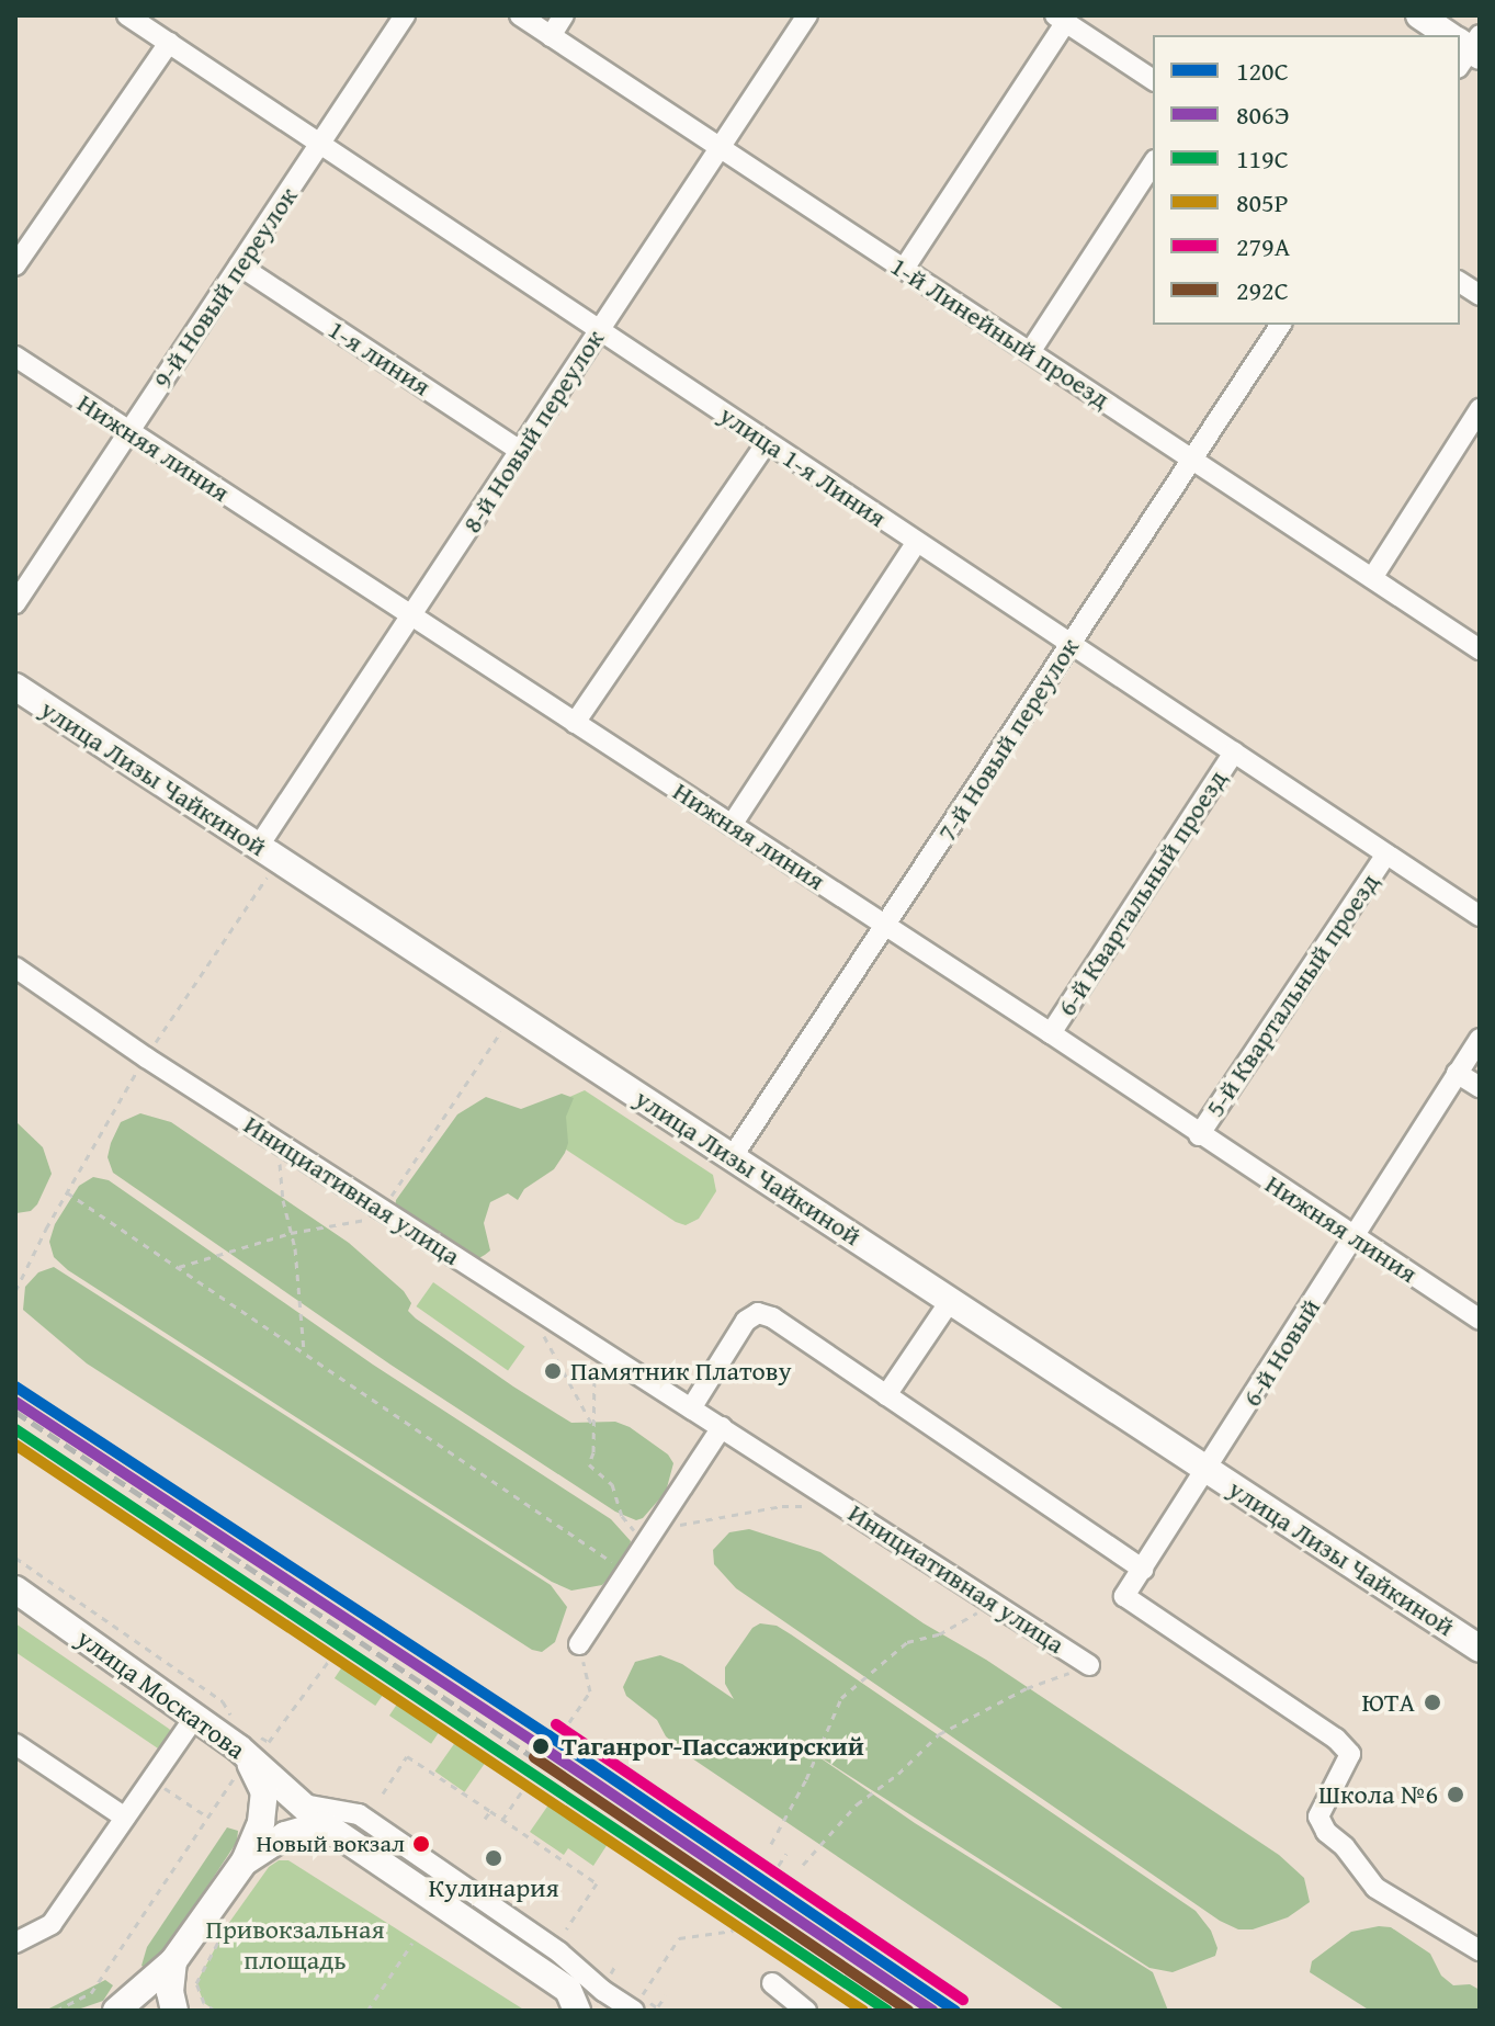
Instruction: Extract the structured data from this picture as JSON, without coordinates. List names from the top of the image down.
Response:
{
  "streets": {
    "main road": ["улица Лизы Чайкиной", "улица Москатова"],
    "street": [
      "9-й Новый переулок",
      "1-й Линейный проезд",
      "1-я линия",
      "8-й Новый переулок",
      "Нижняя линия",
      "улица 1-я Линия",
      "7-й Новый переулок",
      "6-й Квартальный проезд",
      "5-й Квартальный проезд",
      "Инициативная улица",
      "6-й Новый"
    ]
  },
  "crossings": [
    ["9-й Новый переулок", "1-я линия"],
    ["9-й Новый переулок", "Нижняя линия"],
    ["9-й Новый переулок", "улица 1-я Линия"],
    ["1-й Линейный проезд", "8-й Новый переулок"],
    ["1-й Линейный проезд", "7-й Новый переулок"],
    ["1-я линия", "8-й Новый переулок"],
    ["8-й Новый переулок", "Нижняя линия"],
    ["8-й Новый переулок", "улица 1-я Линия"],
    ["8-й Новый переулок", "улица Лизы Чайкиной"],
    ["Нижняя линия", "7-й Новый переулок"],
    ["Нижняя линия", "6-й Квартальный проезд"],
    ["Нижняя линия", "5-й Квартальный проезд"],
    ["Нижняя линия", "6-й Новый"],
    ["улица 1-я Линия", "7-й Новый переулок"],
    ["улица 1-я Линия", "6-й Квартальный проезд"],
    ["улица 1-я Линия", "5-й Квартальный проезд"],
    ["7-й Новый переулок", "улица Лизы Чайкиной"],
    ["улица Лизы Чайкиной", "6-й Новый"]
  ],
  "parks": ["Привокзальная площадь"],
  "places": [
    "Памятник Платову",
    "ЮТА",
    "Таганрог-Пассажирский",
    "Школа №6",
    "Новый вокзал",
    "Кулинария"
  ],
  "lines": [
    "transit line 120С",
    "transit line 806Э",
    "transit line 119С",
    "transit line 805Р",
    "transit line 279А",
    "transit line 292С"
  ],
  "legend": [
    "120С",
    "806Э",
    "119С",
    "805Р",
    "279А",
    "292С"
  ]
}
